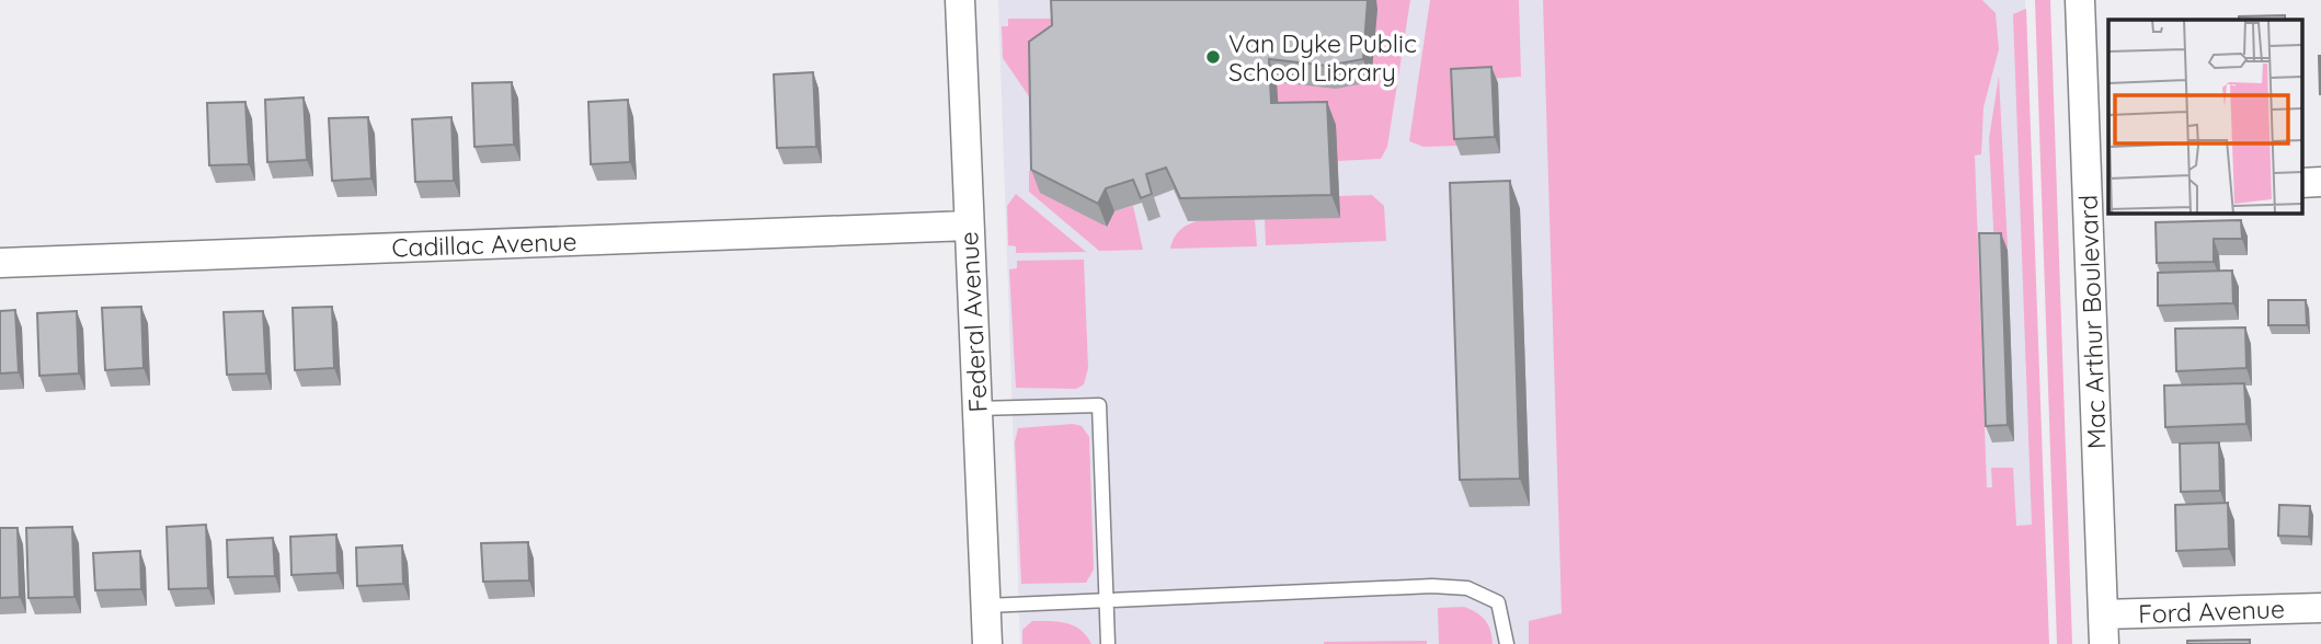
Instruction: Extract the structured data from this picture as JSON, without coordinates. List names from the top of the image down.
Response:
{
  "streets": {
    "street": [
      "Cadillac Avenue",
      "Federal Avenue",
      "Mac Arthur Boulevard",
      "Ford Avenue"
    ]
  },
  "crossings": [
    ["Cadillac Avenue", "Federal Avenue"],
    ["Mac Arthur Boulevard", "Ford Avenue"]
  ],
  "places": ["Van Dyke Public School Library"]
}
